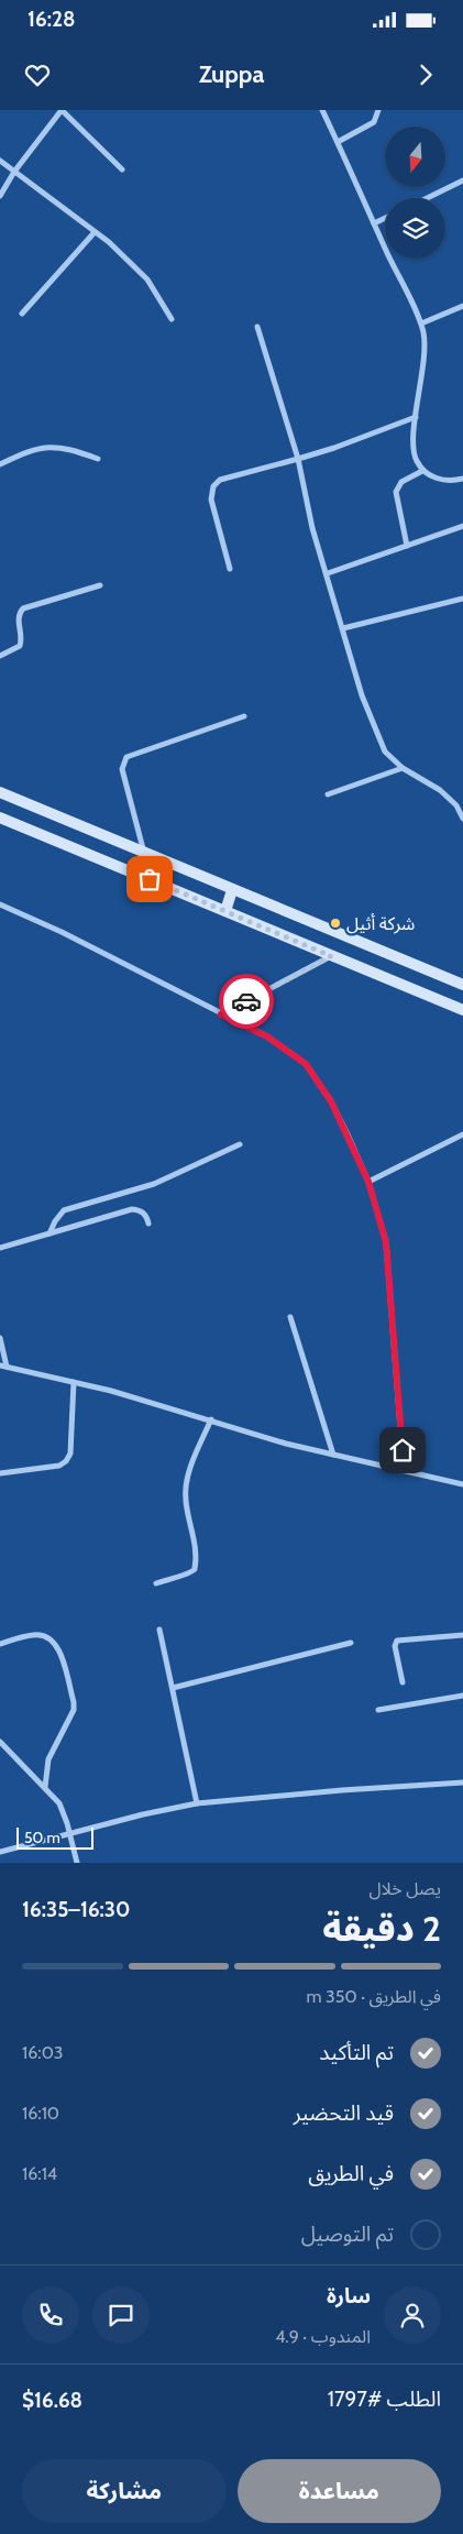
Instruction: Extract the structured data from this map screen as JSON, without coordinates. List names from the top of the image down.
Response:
{
  "places": ["شركة أثيل"],
  "scale_bar": "50 m",
  "north": "bottom",
  "page": {
    "status": "16:28",
    "header": "Zuppa",
    "scale": "50 m",
    "heading": ["2 دقيقة", "يصل خلال", "16:30–16:35"],
    "panel": [
      "سارة",
      "المندوب · 4.9",
      "الطلب #1797",
      "$16.68"
    ],
    "bar": "في الطريق · 350 m",
    "list": [
      ["تم التأكيد", "16:03"],
      ["قيد التحضير", "16:10"],
      ["في الطريق", "16:14"],
      "تم التوصيل"
    ],
    "buttons": ["مساعدة", "مشاركة"]
  }
}
